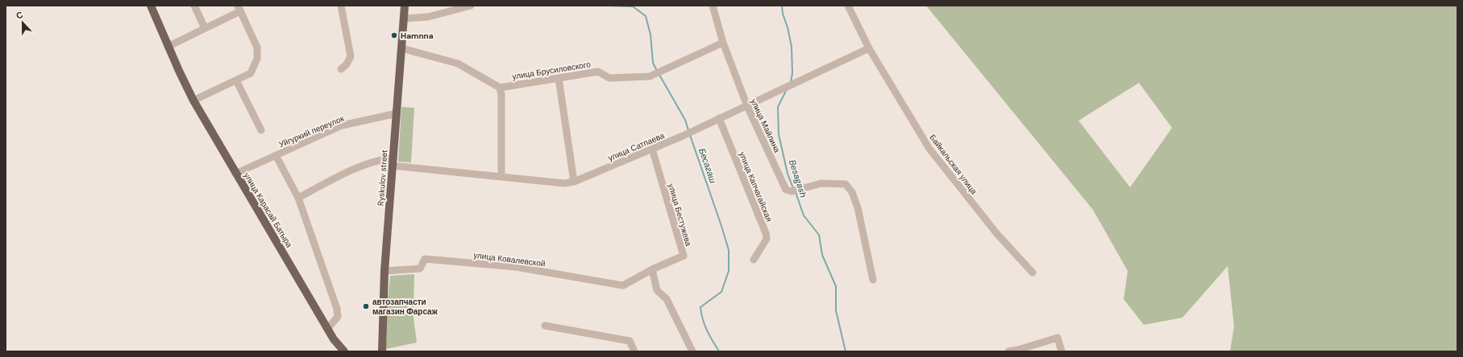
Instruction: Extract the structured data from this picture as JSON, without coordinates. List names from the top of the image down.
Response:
{
  "streets": {
    "main road": ["Ryskulov street", "улица Карасай Батыра"],
    "street": [
      "улица Брусиловского",
      "улица Майлина",
      "Уйгуркий переулок",
      "улица Сатпаева",
      "Байкальская улица",
      "улица Капчагайская",
      "улица Бестужева",
      "улица Ковалевской"
    ]
  },
  "crossings": [
    ["улица Брусиловского", "улица Майлина"],
    ["улица Майлина", "улица Сатпаева"],
    ["Уйгуркий переулок", "Ryskulov street"],
    ["Уйгуркий переулок", "улица Карасай Батыра"],
    ["улица Сатпаева", "Байкальская улица"],
    ["улица Сатпаева", "Ryskulov street"],
    ["улица Сатпаева", "улица Капчагайская"],
    ["улица Сатпаева", "улица Бестужева"],
    ["Ryskulov street", "улица Ковалевской"],
    ["улица Бестужева", "улица Ковалевской"]
  ],
  "water": ["Бесагаш", "Besagash"],
  "places": ["Hamnna", "автозапчасти магазин Фарсаж"],
  "north": "top"
}
